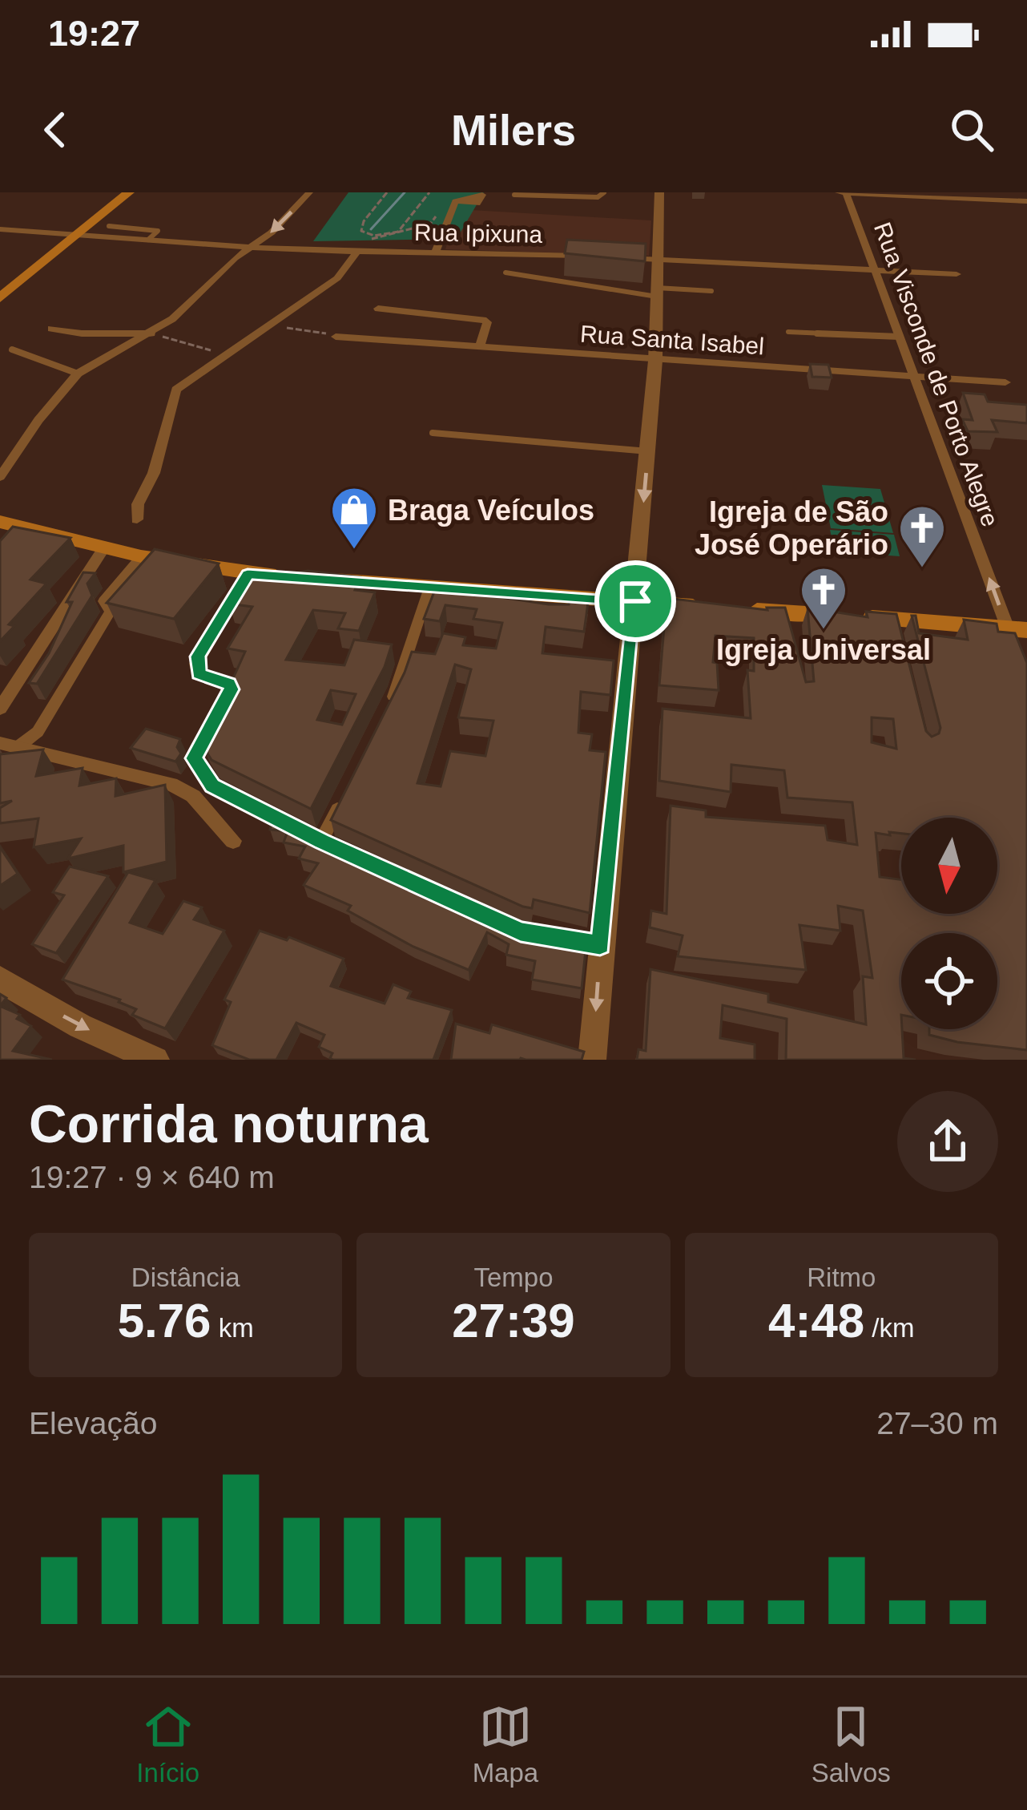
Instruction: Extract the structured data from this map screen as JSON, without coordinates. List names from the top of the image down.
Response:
{
  "streets": {
    "street": ["Rua Ipixuna", "Rua Santa Isabel", "Rua Visconde de Porto Alegre"]
  },
  "crossings": [
    ["Rua Santa Isabel", "Rua Visconde de Porto Alegre"]
  ],
  "one_way": ["Rua Visconde de Porto Alegre"],
  "places": {
    "shop": ["Braga Veículos"],
    "church": ["Igreja de São José Operário", "Igreja Universal"]
  },
  "north": "bottom",
  "page": {
    "status": "19:27",
    "header": "Milers",
    "heading": ["Corrida noturna", "19:27 · 9 × 640 m"],
    "stats": [
      ["Distância", "5.76 km"],
      ["Tempo", "27:39"],
      ["Ritmo", "4:48 /km"]
    ],
    "chart": ["Elevação", "27–30 m"],
    "tabs": ["Início", "Mapa", "Salvos"]
  }
}
